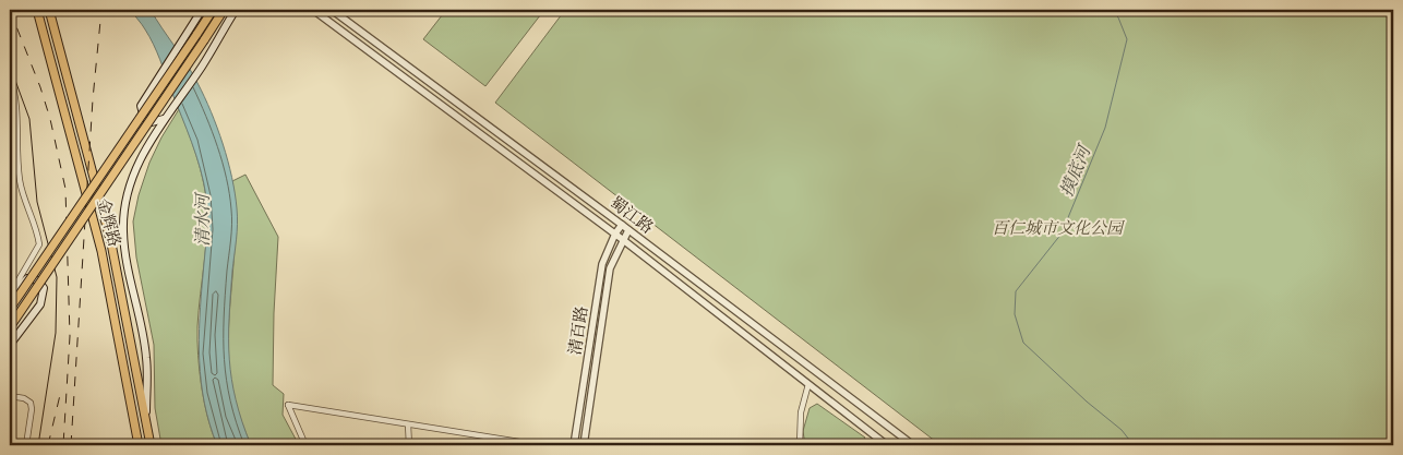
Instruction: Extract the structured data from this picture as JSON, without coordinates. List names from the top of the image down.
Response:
{
  "streets": {
    "main road": ["金辉路"],
    "street": ["蜀江路", "清百路"]
  },
  "crossings": [
    ["蜀江路", "清百路"]
  ],
  "water": ["摸底河", "清水河"],
  "parks": ["百仁城市文化公园"]
}
